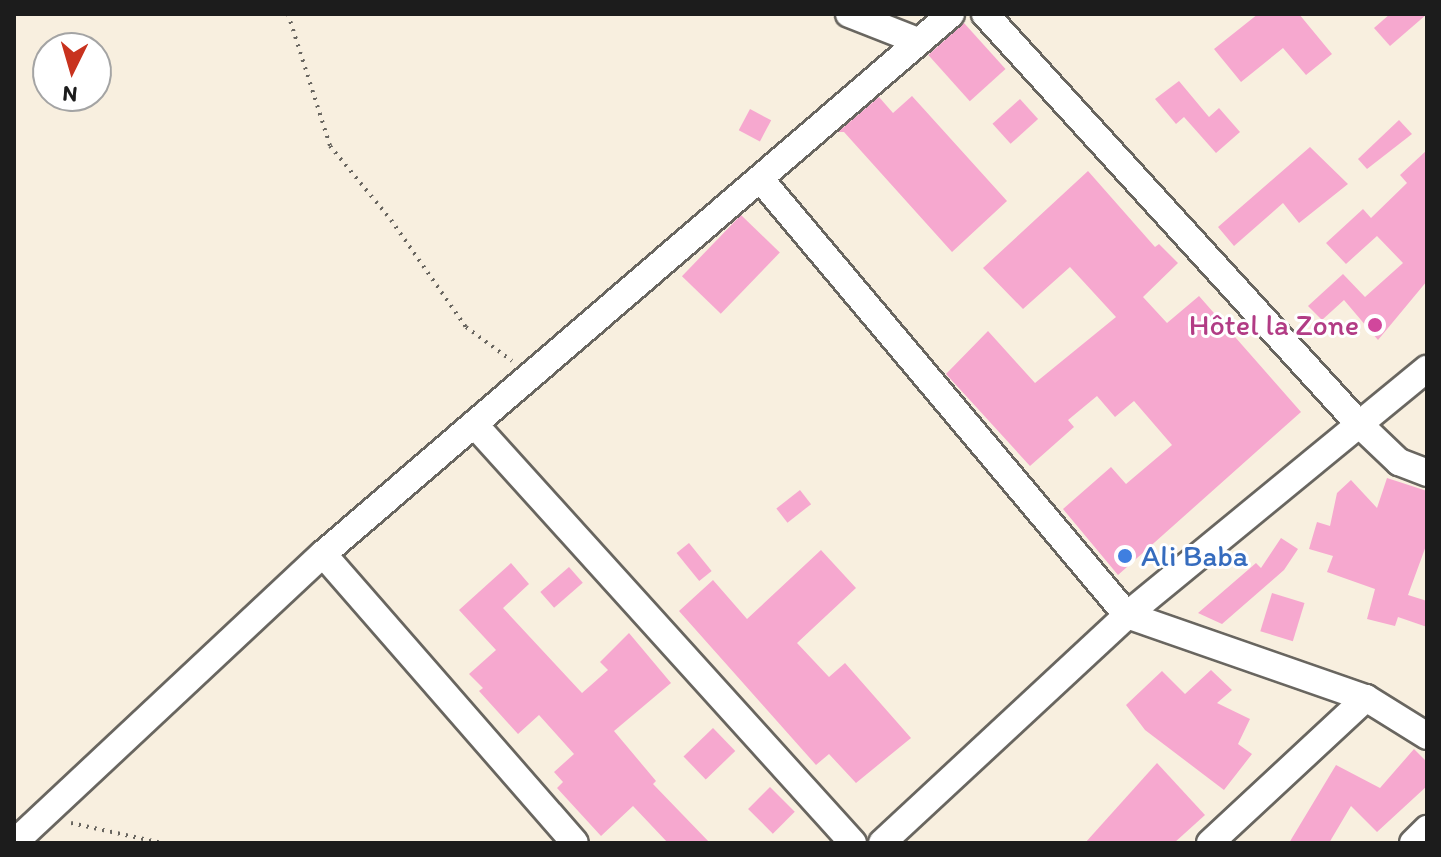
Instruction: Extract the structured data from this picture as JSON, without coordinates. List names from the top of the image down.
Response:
{
  "places": ["Hôtel la Zone", "Ali Baba"],
  "north": "bottom"
}
